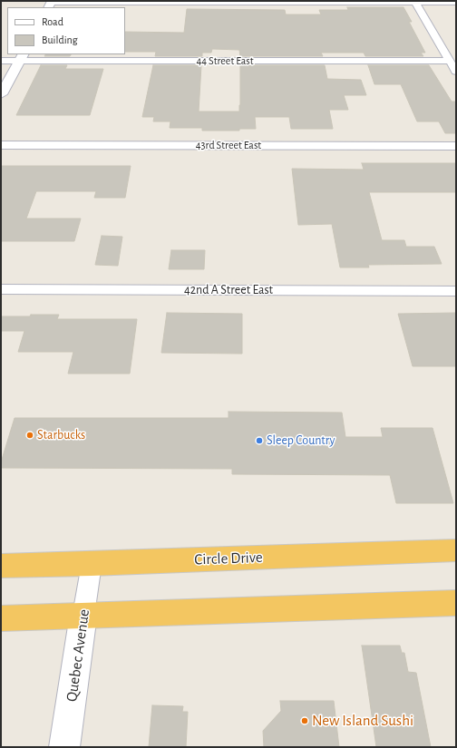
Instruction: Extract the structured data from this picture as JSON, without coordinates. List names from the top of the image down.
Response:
{
  "streets": {
    "highway": ["Circle Drive"],
    "street": [
      "44 Street East",
      "43rd Street East",
      "42nd A Street East",
      "Quebec Avenue"
    ]
  },
  "crossings": [
    ["Circle Drive", "Quebec Avenue"]
  ],
  "places": ["Starbucks", "Sleep Country", "New Island Sushi"],
  "legend": ["Road", "Building"]
}
